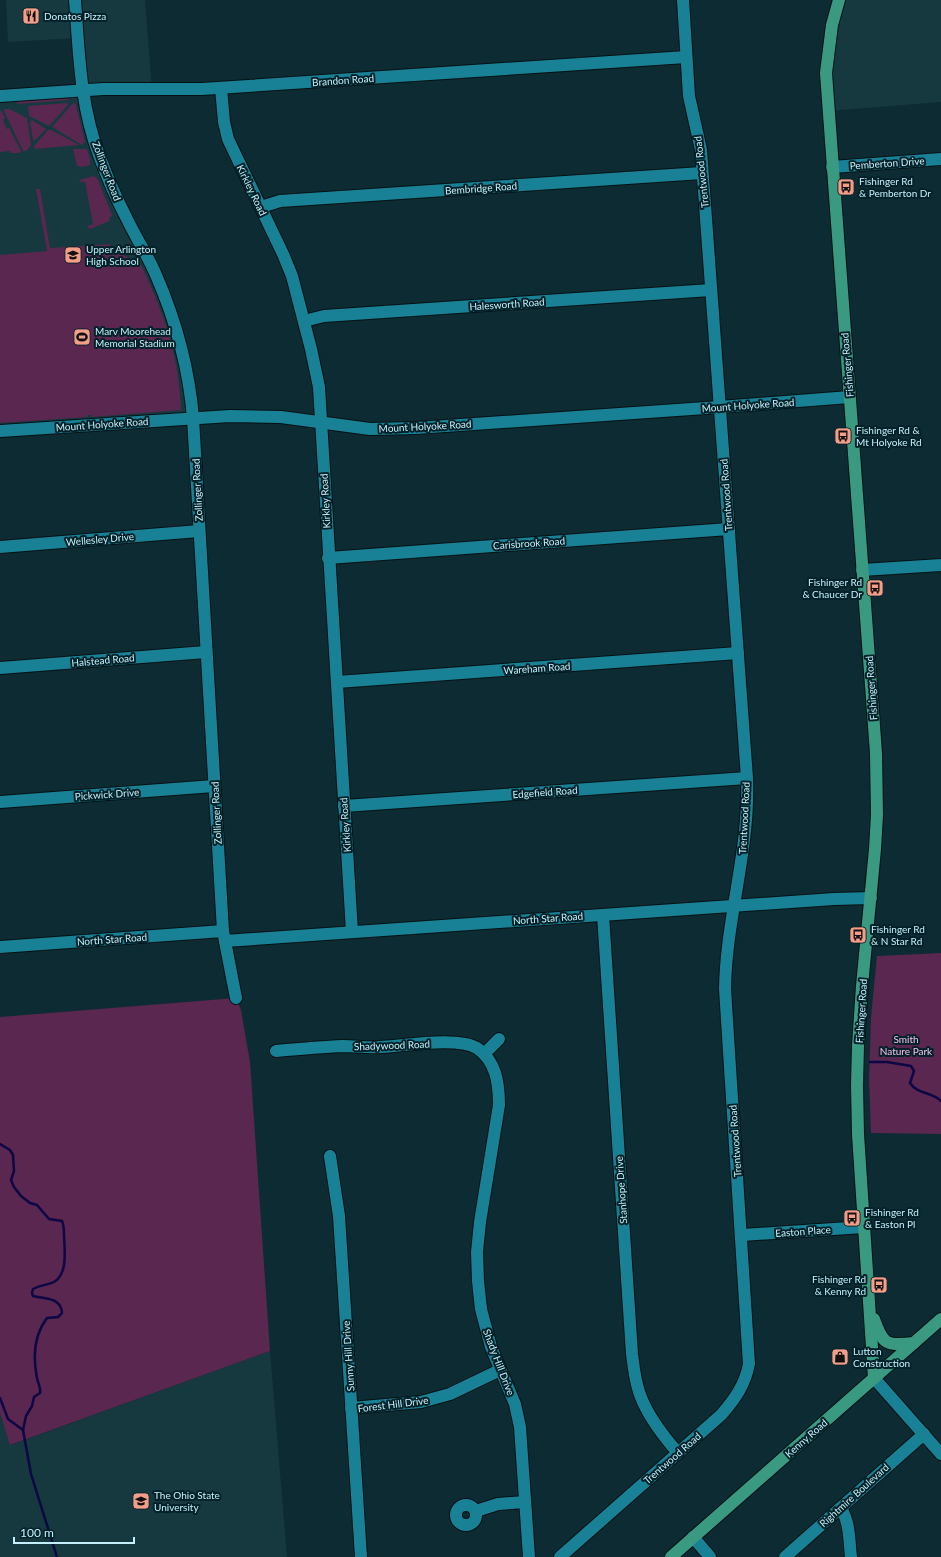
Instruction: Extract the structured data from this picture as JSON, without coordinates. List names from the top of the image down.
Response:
{
  "streets": {
    "main road": ["Fishinger Road", "Kenny Road"],
    "street": [
      "Brandon Road",
      "Pemberton Drive",
      "Zollinger Road",
      "Trentwood Road",
      "Bembridge Road",
      "Kirkley Road",
      "Halesworth Road",
      "Mount Holyoke Road",
      "Wellesley Drive",
      "Carisbrook Road",
      "Halstead Road",
      "Wareham Road",
      "Edgefield Road",
      "Pickwick Drive",
      "North Star Road",
      "Shadywood Road",
      "Stanhope Drive",
      "Easton Place",
      "Sunny Hill Drive",
      "Shady Hill Drive",
      "Forest Hill Drive",
      "Rightmire Boulevard"
    ]
  },
  "crossings": [
    ["Brandon Road", "Zollinger Road"],
    ["Brandon Road", "Trentwood Road"],
    ["Brandon Road", "Kirkley Road"],
    ["Pemberton Drive", "Fishinger Road"],
    ["Zollinger Road", "Mount Holyoke Road"],
    ["Zollinger Road", "Wellesley Drive"],
    ["Zollinger Road", "Halstead Road"],
    ["Zollinger Road", "Pickwick Drive"],
    ["Zollinger Road", "North Star Road"],
    ["Trentwood Road", "Bembridge Road"],
    ["Trentwood Road", "Halesworth Road"],
    ["Trentwood Road", "Mount Holyoke Road"],
    ["Trentwood Road", "Carisbrook Road"],
    ["Trentwood Road", "Wareham Road"],
    ["Trentwood Road", "Edgefield Road"],
    ["Trentwood Road", "North Star Road"],
    ["Trentwood Road", "Stanhope Drive"],
    ["Trentwood Road", "Easton Place"],
    ["Bembridge Road", "Kirkley Road"],
    ["Kirkley Road", "Halesworth Road"],
    ["Kirkley Road", "Mount Holyoke Road"],
    ["Kirkley Road", "Carisbrook Road"],
    ["Kirkley Road", "Wareham Road"],
    ["Kirkley Road", "Edgefield Road"],
    ["Kirkley Road", "North Star Road"],
    ["Fishinger Road", "Mount Holyoke Road"],
    ["Fishinger Road", "North Star Road"],
    ["Fishinger Road", "Easton Place"],
    ["Fishinger Road", "Kenny Road"],
    ["North Star Road", "Stanhope Drive"],
    ["Shadywood Road", "Shady Hill Drive"],
    ["Sunny Hill Drive", "Forest Hill Drive"],
    ["Shady Hill Drive", "Forest Hill Drive"]
  ],
  "parks": ["Smith Nature Park"],
  "places": {
    "restaurant": ["Donatos Pizza"],
    "bus stop": [
      "Fishinger Rd & Pemberton Dr",
      "Fishinger Rd & Mt Holyoke Rd",
      "Fishinger Rd & Chaucer Dr",
      "Fishinger Rd & N Star Rd",
      "Fishinger Rd & Easton Pl",
      "Fishinger Rd & Kenny Rd"
    ],
    "school or university": ["Upper Arlington High School", "The Ohio State University"],
    "sports": ["Marv Moorehead Memorial Stadium"],
    "shop": ["Lutton Construction"]
  },
  "scale_bar": "100 m"
}
